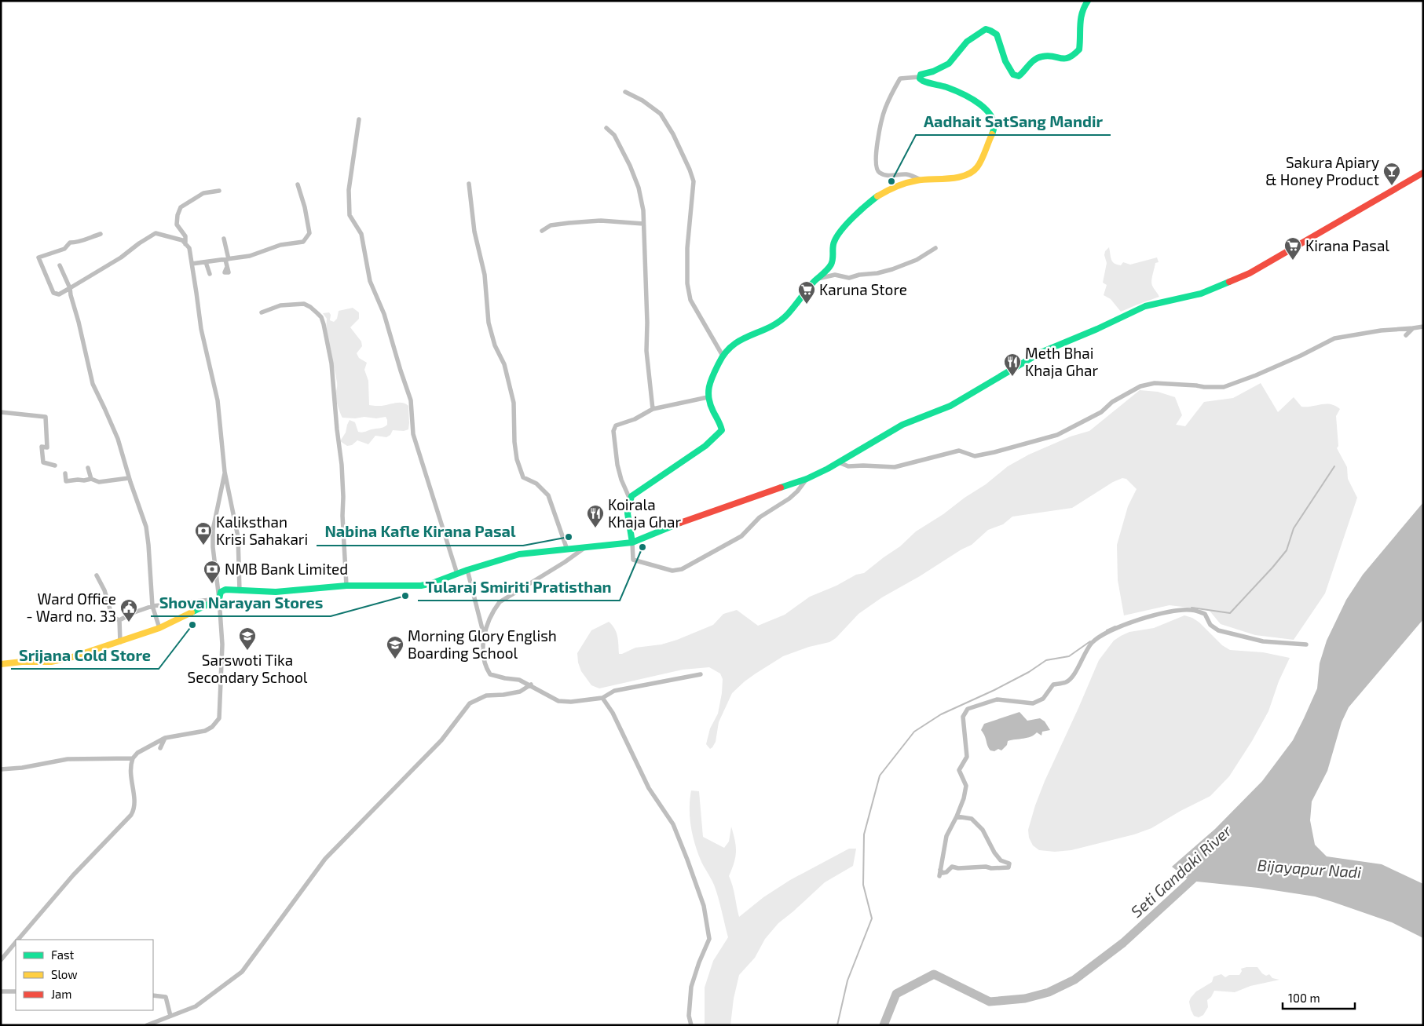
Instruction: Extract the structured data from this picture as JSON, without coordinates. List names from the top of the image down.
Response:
{
  "water": ["Bijayapur Nadi", "Seti Gandaki River"],
  "places": {
    "other": [
      "Aadhait SatSang Mandir",
      "Nabina Kafle Kirana Pasal",
      "Tularaj Smiriti Pratisthan",
      "Shova Narayan Stores",
      "Srijana Cold Store"
    ],
    "bar": ["Sakura Apiary & Honey Product"],
    "supermarket": ["Kirana Pasal", "Karuna Store"],
    "restaurant": ["Meth Bhai Khaja Ghar", "Koirala Khaja Ghar"],
    "bank": ["Kaliksthan Krisi Sahakari", "NMB Bank Limited"],
    "public building": ["Ward Office - Ward no. 33"],
    "school or university": ["Sarswoti Tika Secondary School", "Morning Glory English Boarding School"]
  },
  "legend": ["Fast", "Slow", "Jam"],
  "scale_bar": "100 m"
}
